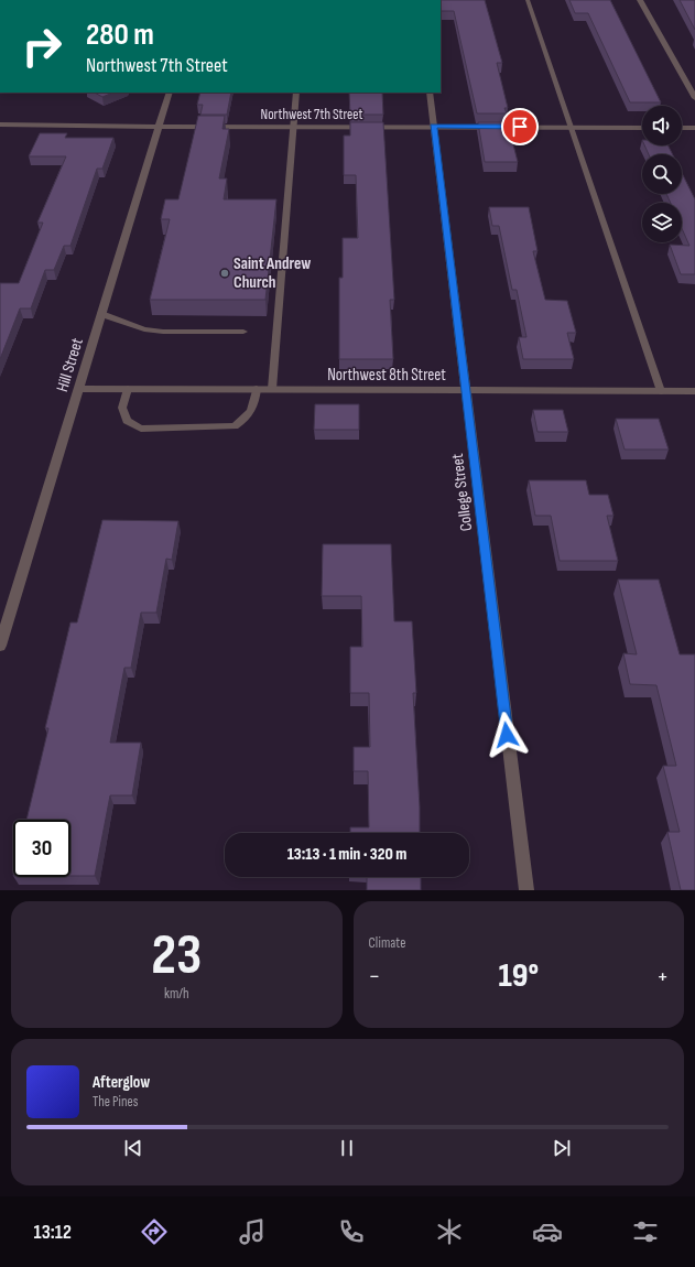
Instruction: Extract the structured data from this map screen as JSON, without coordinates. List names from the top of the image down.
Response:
{
  "streets": {
    "street": [
      "Northwest 7th Street",
      "Hill Street",
      "Northwest 8th Street",
      "College Street"
    ]
  },
  "crossings": [
    ["Northwest 7th Street", "Hill Street"],
    ["Northwest 7th Street", "College Street"],
    ["Hill Street", "Northwest 8th Street"],
    ["Northwest 8th Street", "College Street"]
  ],
  "places": ["Saint Andrew Church"],
  "page": {
    "turn": ["280 m", "Northwest 7th Street"],
    "limit": "30",
    "trip": "13:13 · 1 min · 320 m",
    "tile": [
      ["23", "km/h"],
      "Climate"
    ],
    "heat": ["−", "19°", "+"],
    "song": ["Afterglow", "The Pines"],
    "tabs": "13:12"
  }
}
